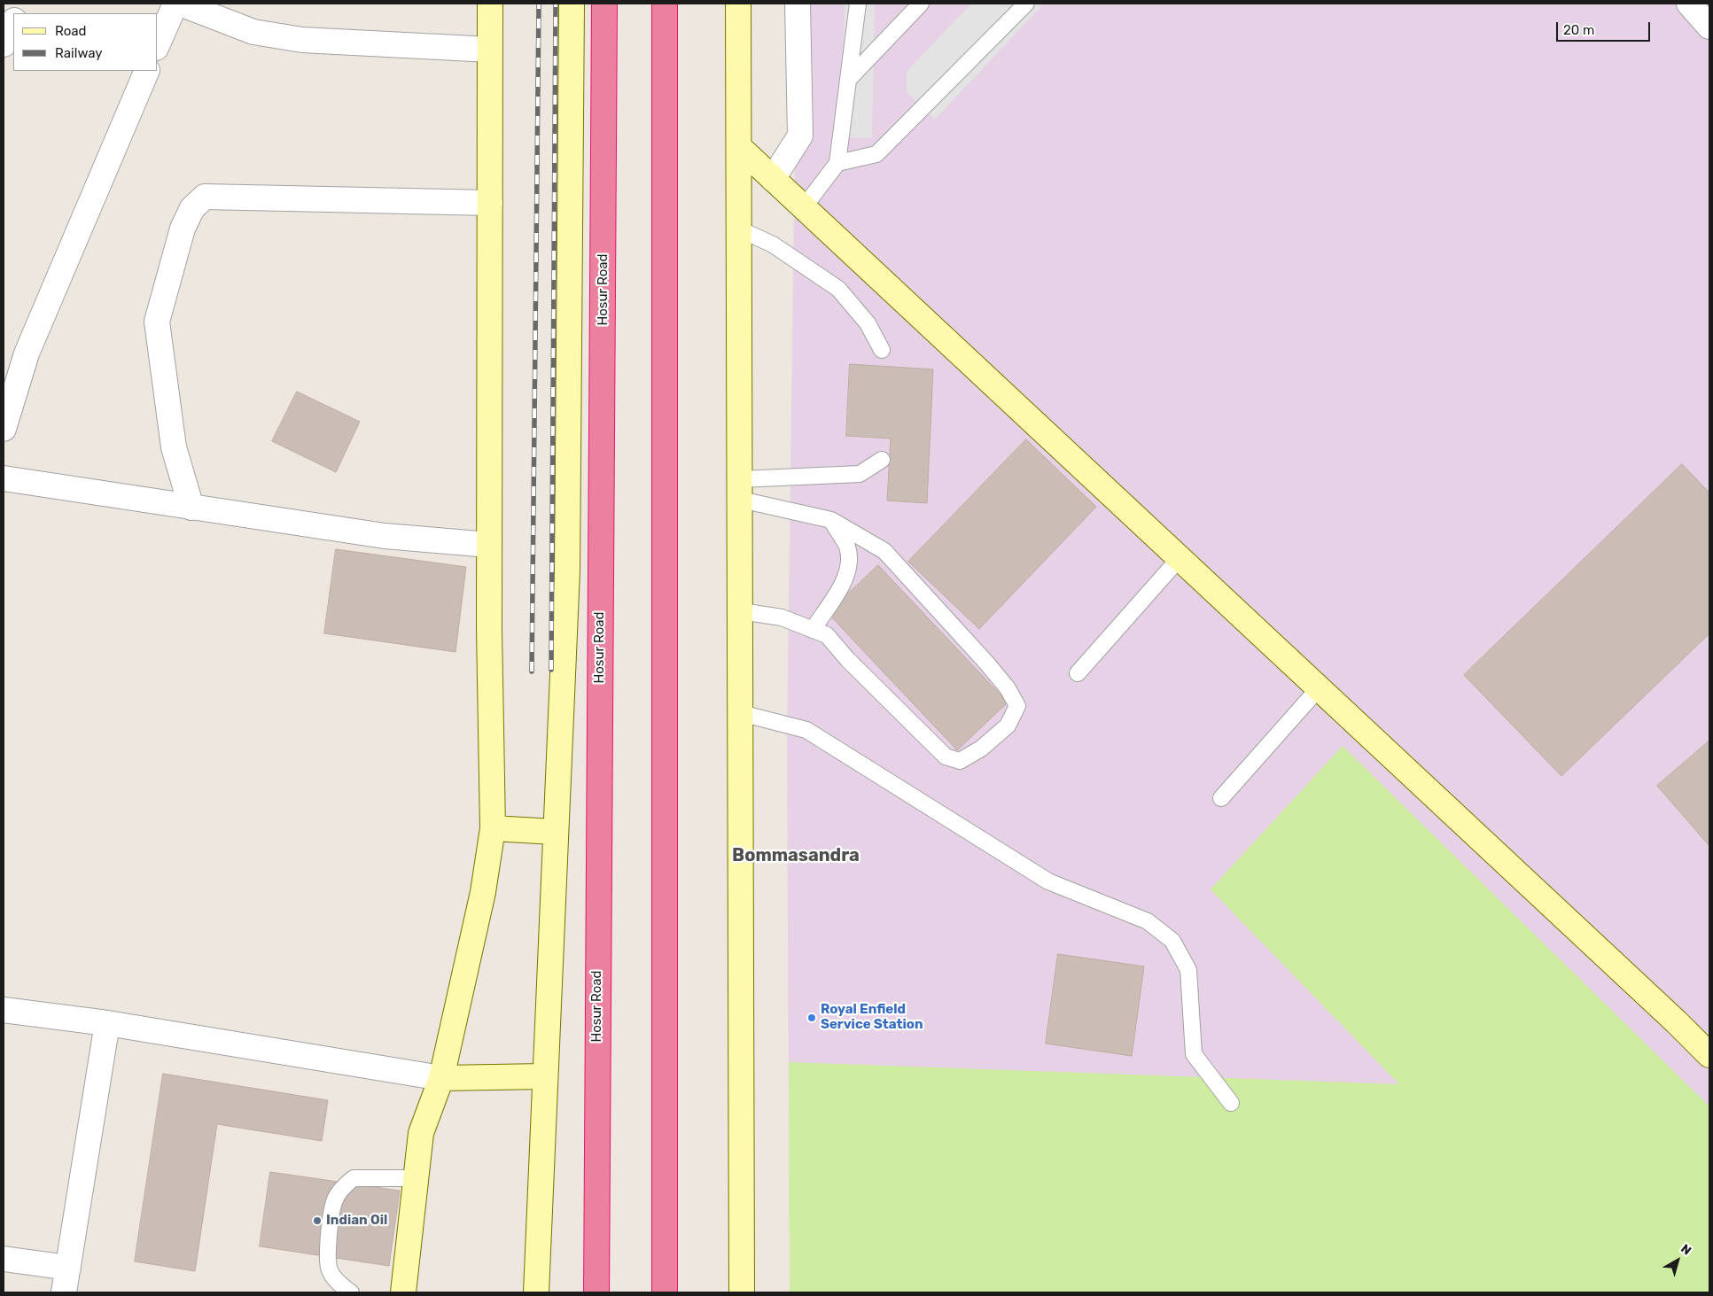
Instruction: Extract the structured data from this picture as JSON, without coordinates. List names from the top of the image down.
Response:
{
  "streets": {
    "highway": ["Hosur Road"]
  },
  "districts": ["Bommasandra"],
  "places": ["Royal Enfield Service Station", "Indian Oil"],
  "legend": ["Road", "Railway"],
  "scale_bar": "20 m",
  "north": "top right"
}
